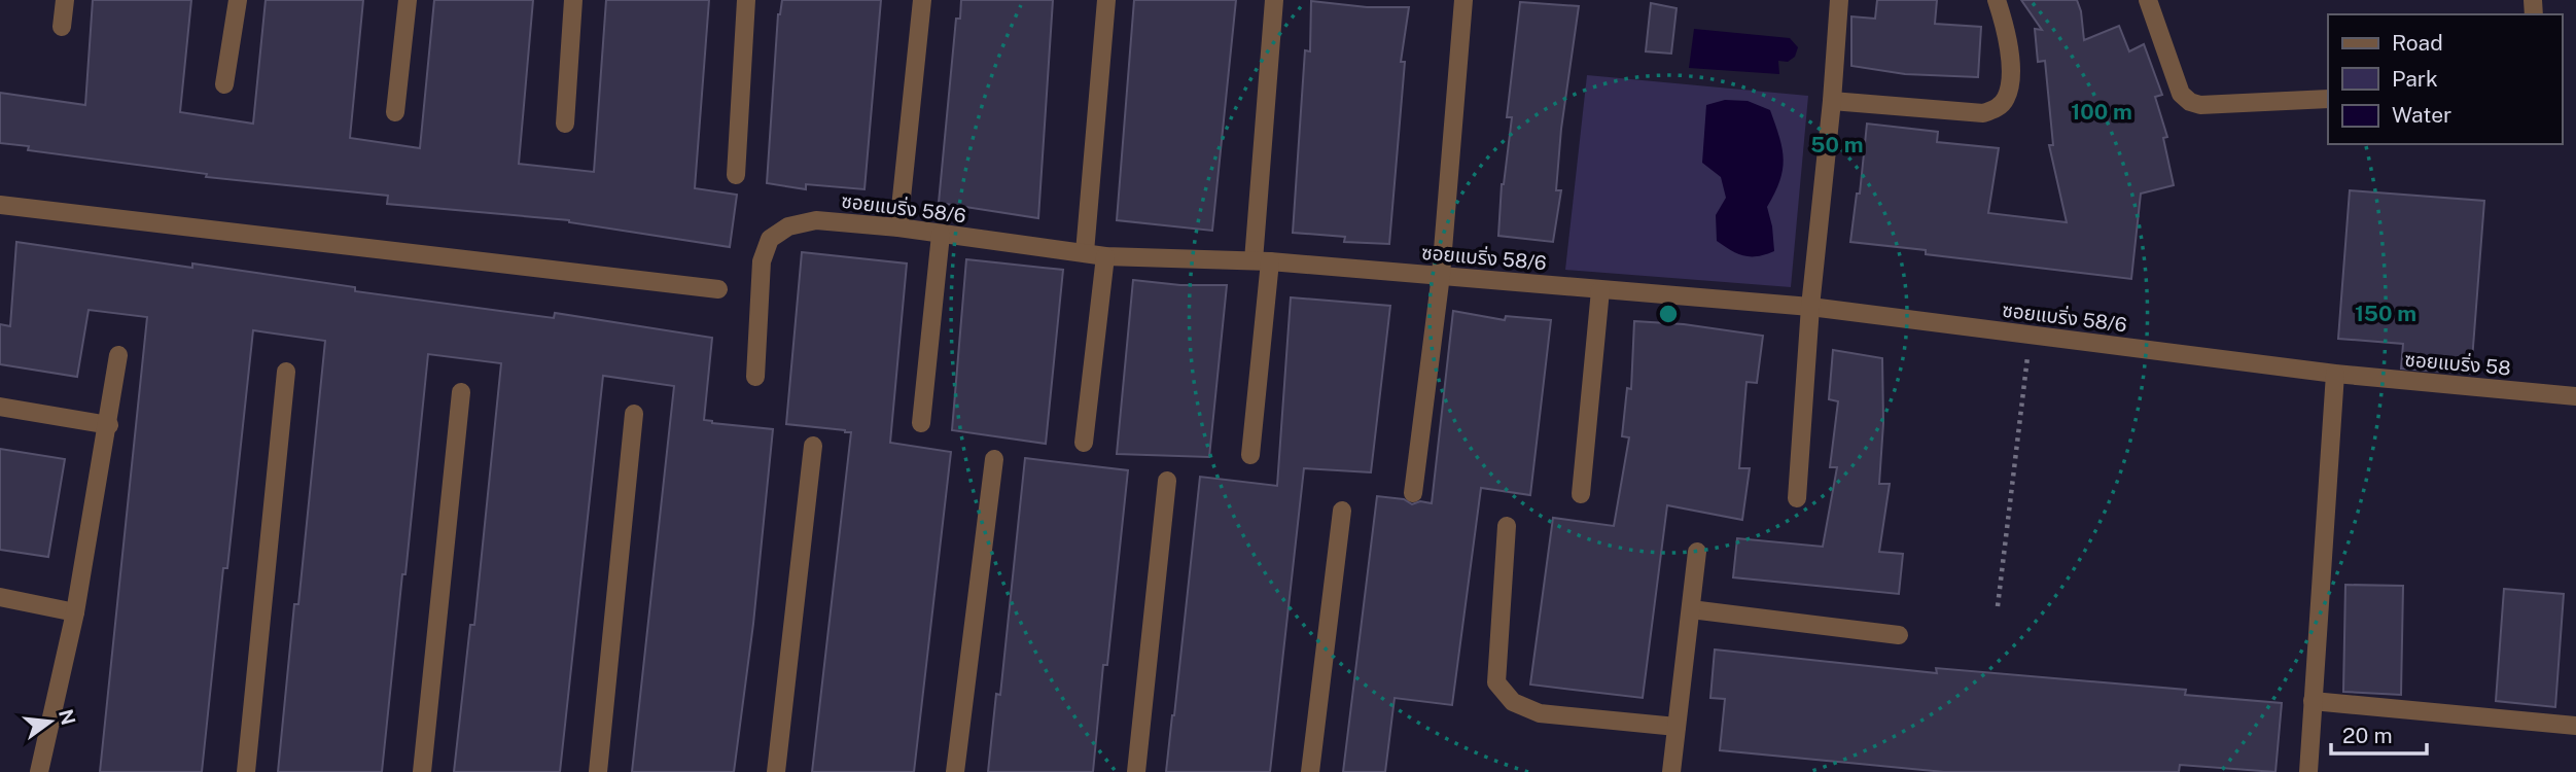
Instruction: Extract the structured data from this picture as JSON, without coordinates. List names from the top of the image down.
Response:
{
  "streets": {
    "street": ["ซอยแบริ่ง 58/6", "ซอยแบริ่ง 58"]
  },
  "crossings": [
    ["ซอยแบริ่ง 58/6", "ซอยแบริ่ง 58"]
  ],
  "legend": ["Road", "Park", "Water"],
  "scale_bar": "20 m",
  "north": "right",
  "rings": ["100 m", "50 m", "150 m"]
}
